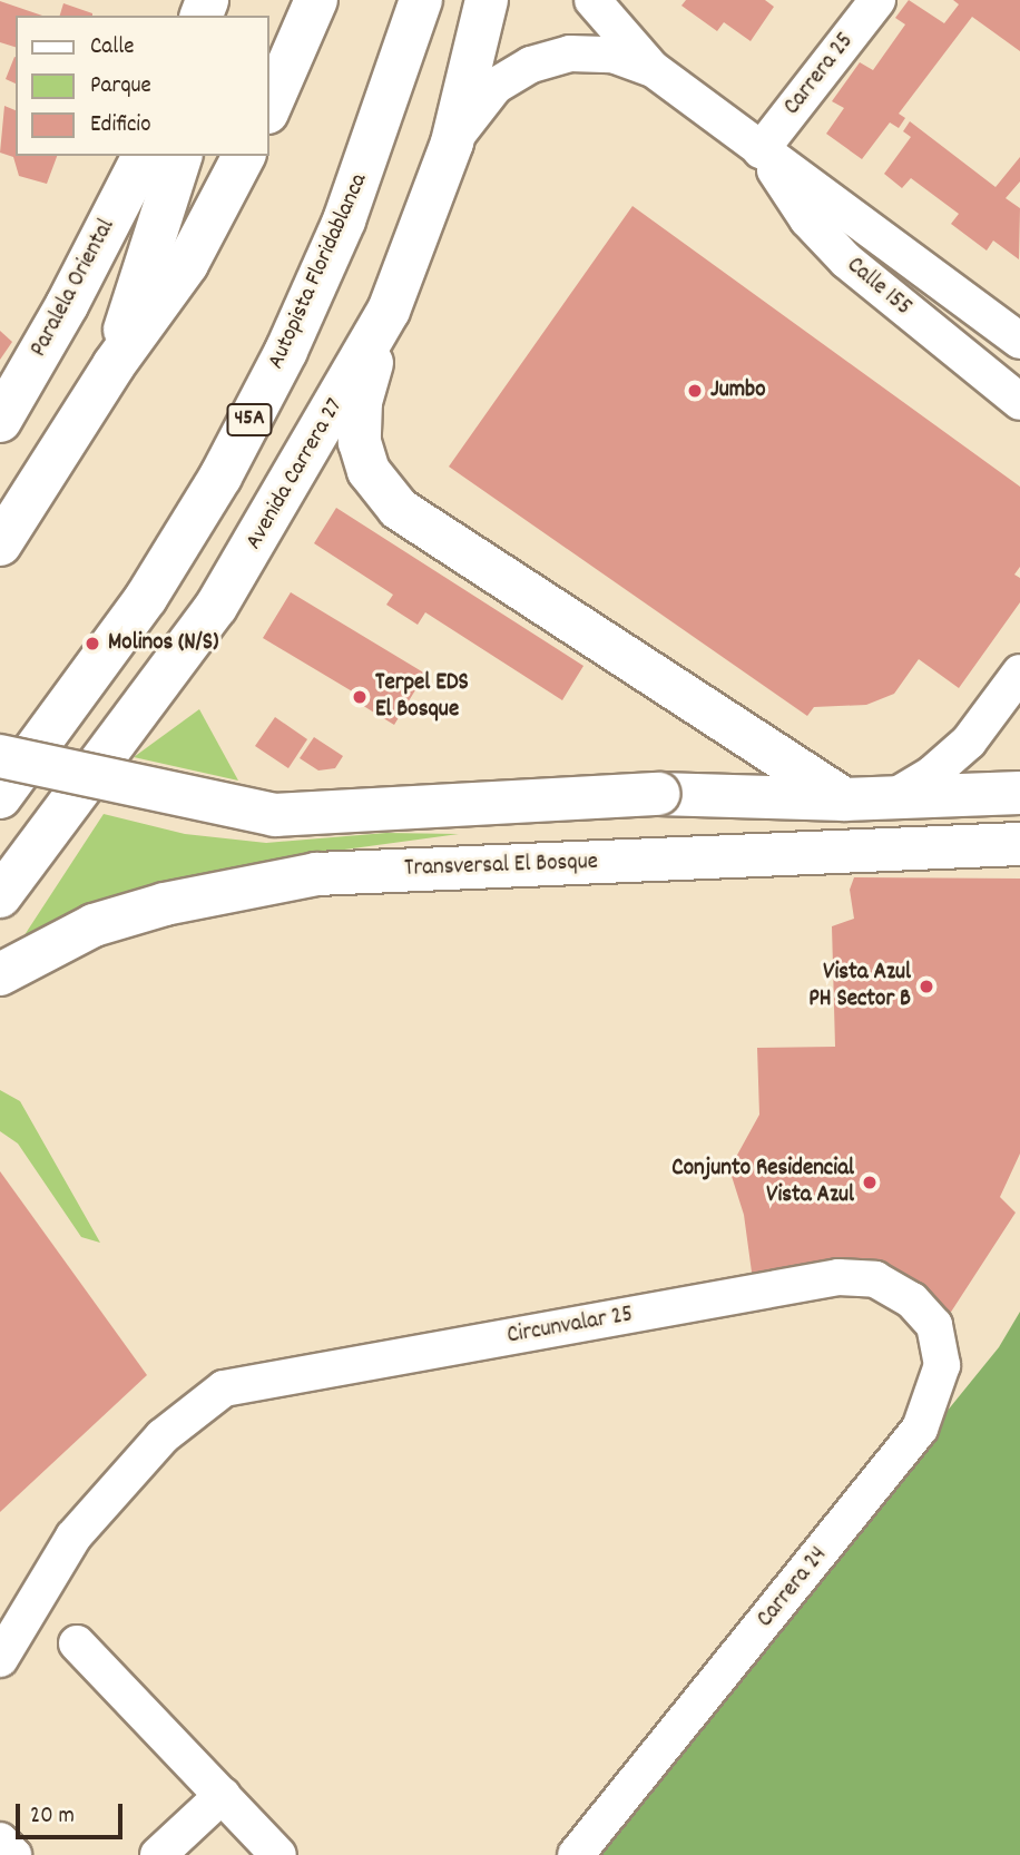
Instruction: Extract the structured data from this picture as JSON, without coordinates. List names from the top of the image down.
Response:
{
  "streets": {
    "main road": [
      "Autopista Floridablanca",
      "Paralela Oriental",
      "45A",
      "Avenida Carrera 27",
      "Transversal El Bosque"
    ],
    "street": [
      "Carrera 25",
      "Calle 155",
      "Circunvalar 25",
      "Carrera 24"
    ]
  },
  "crossings": [
    ["Carrera 25", "Calle 155"],
    ["Calle 155", "Avenida Carrera 27"],
    ["Circunvalar 25", "Carrera 24"]
  ],
  "places": [
    "Jumbo",
    "Molinos (N/S)",
    "Terpel EDS El Bosque",
    "Vista Azul PH Sector B",
    "Conjunto Residencial Vista Azul"
  ],
  "legend": ["Calle", "Parque", "Edificio"],
  "scale_bar": "20 m"
}
